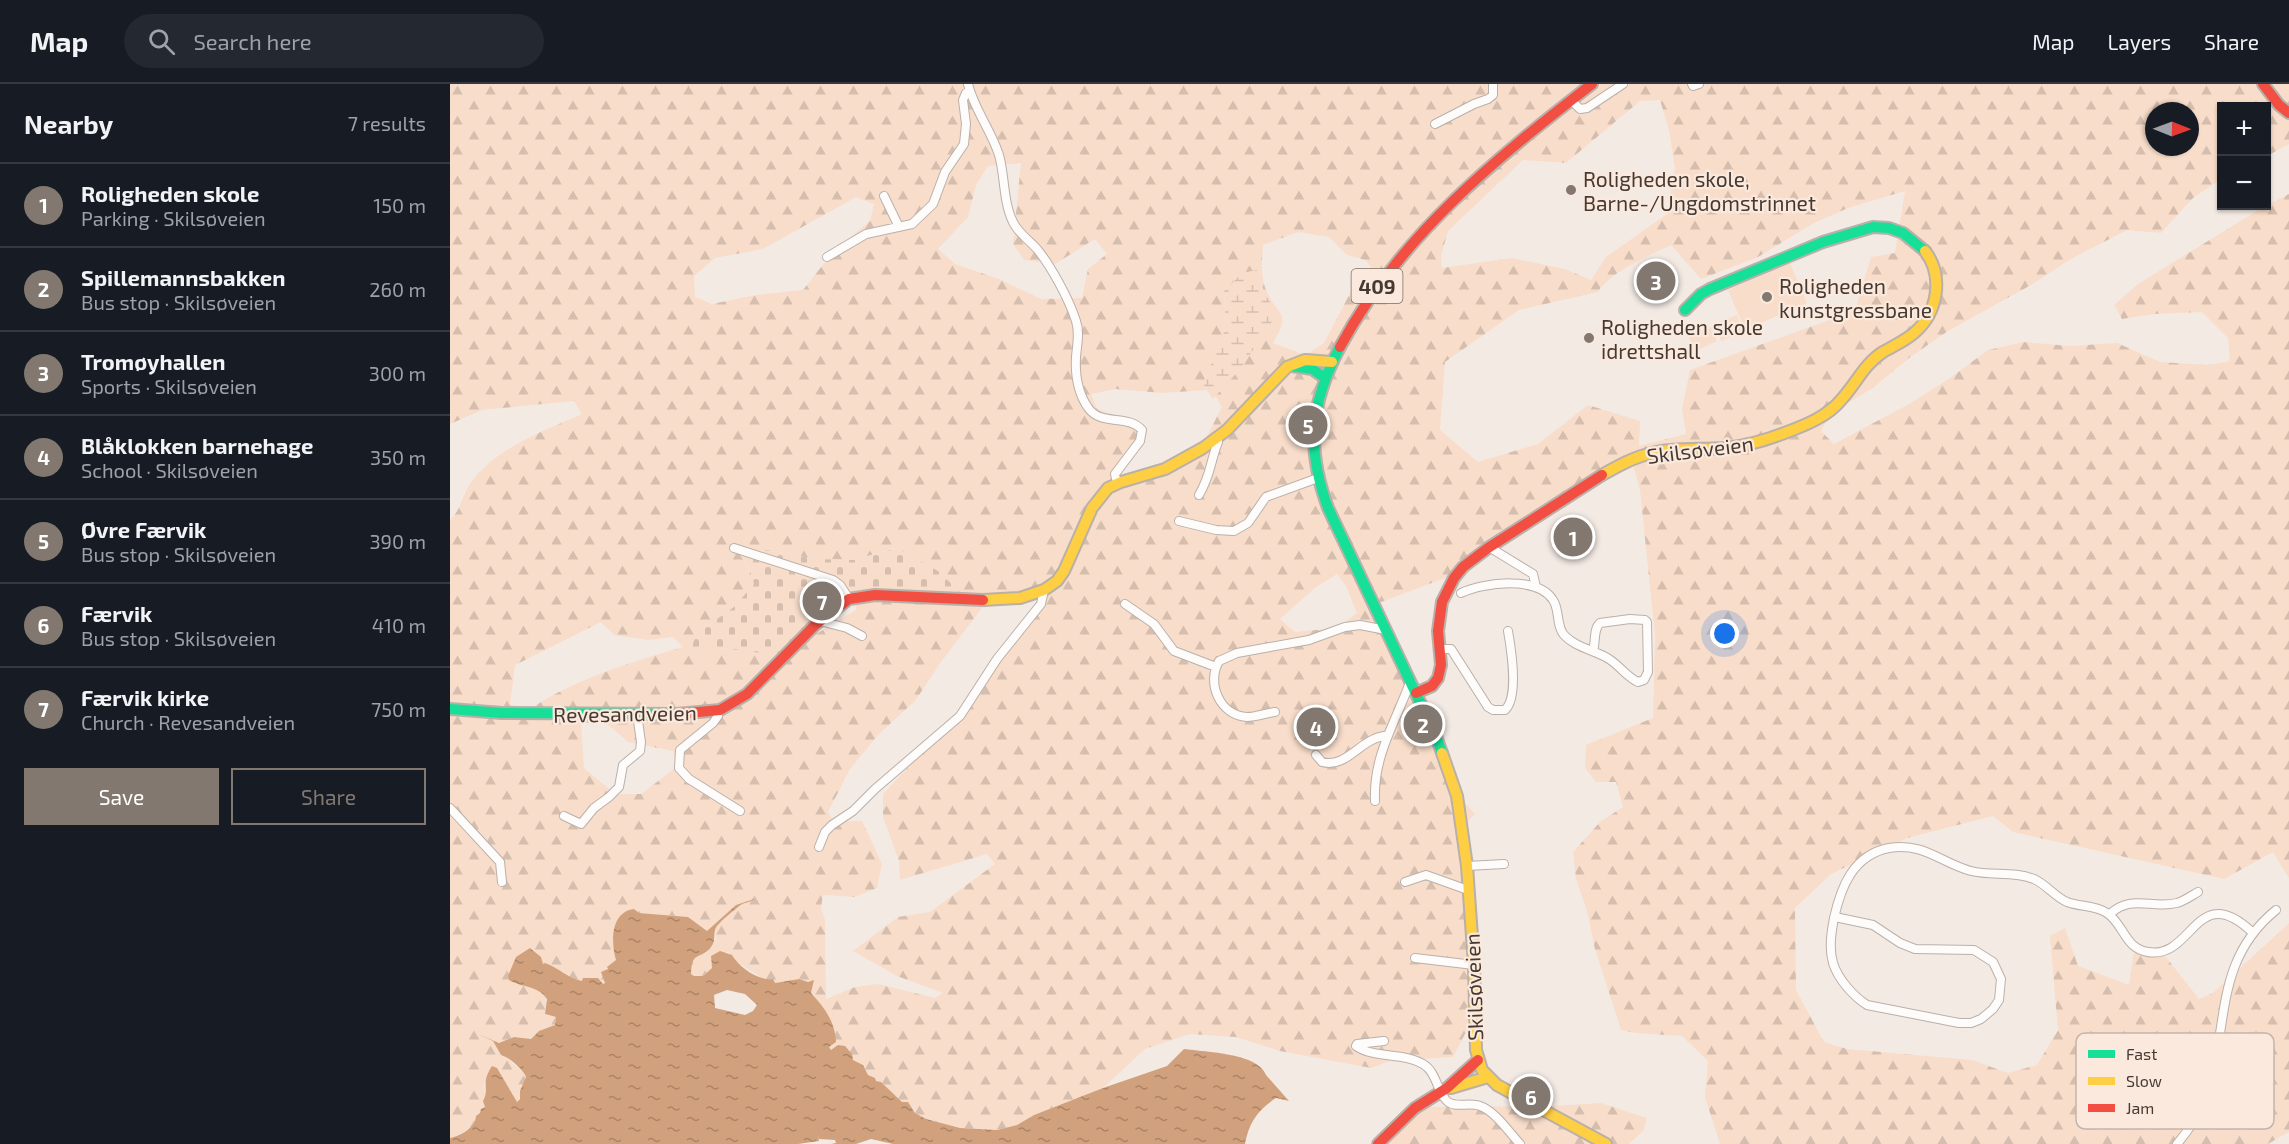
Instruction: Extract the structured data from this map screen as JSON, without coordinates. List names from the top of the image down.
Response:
{
  "streets": {
    "main road": ["409", "Skilsøveien", "Revesandveien"]
  },
  "places": ["Roligheden skole, Barne-/Ungdomstrinnet", "Roligheden kunstgressbane", "Roligheden skole idrettshall"],
  "legend": ["Fast", "Slow", "Jam"],
  "north": "right",
  "page": {
    "header": "Map",
    "search": "Search here",
    "nav": ["Map", "Layers", "Share"],
    "heading": ["Nearby", "7 results"],
    "map_buttons": ["+", "−"],
    "list": [
      {
        "mark": "1",
        "name": "Roligheden skole",
        "note": "Parking · Skilsøveien",
        "value": "150 m"
      },
      {
        "mark": "2",
        "name": "Spillemannsbakken",
        "note": "Bus stop · Skilsøveien",
        "value": "260 m"
      },
      {
        "mark": "3",
        "name": "Tromøyhallen",
        "note": "Sports · Skilsøveien",
        "value": "300 m"
      },
      {
        "mark": "4",
        "name": "Blåklokken barnehage",
        "note": "School · Skilsøveien",
        "value": "350 m"
      },
      {
        "mark": "5",
        "name": "Øvre Færvik",
        "note": "Bus stop · Skilsøveien",
        "value": "390 m"
      },
      {
        "mark": "6",
        "name": "Færvik",
        "note": "Bus stop · Skilsøveien",
        "value": "410 m"
      },
      {
        "mark": "7",
        "name": "Færvik kirke",
        "note": "Church · Revesandveien",
        "value": "750 m"
      }
    ],
    "pins": [
      "3",
      "5",
      "1",
      "7",
      "2",
      "4",
      "6"
    ],
    "buttons": ["Save", "Share"]
  }
}
